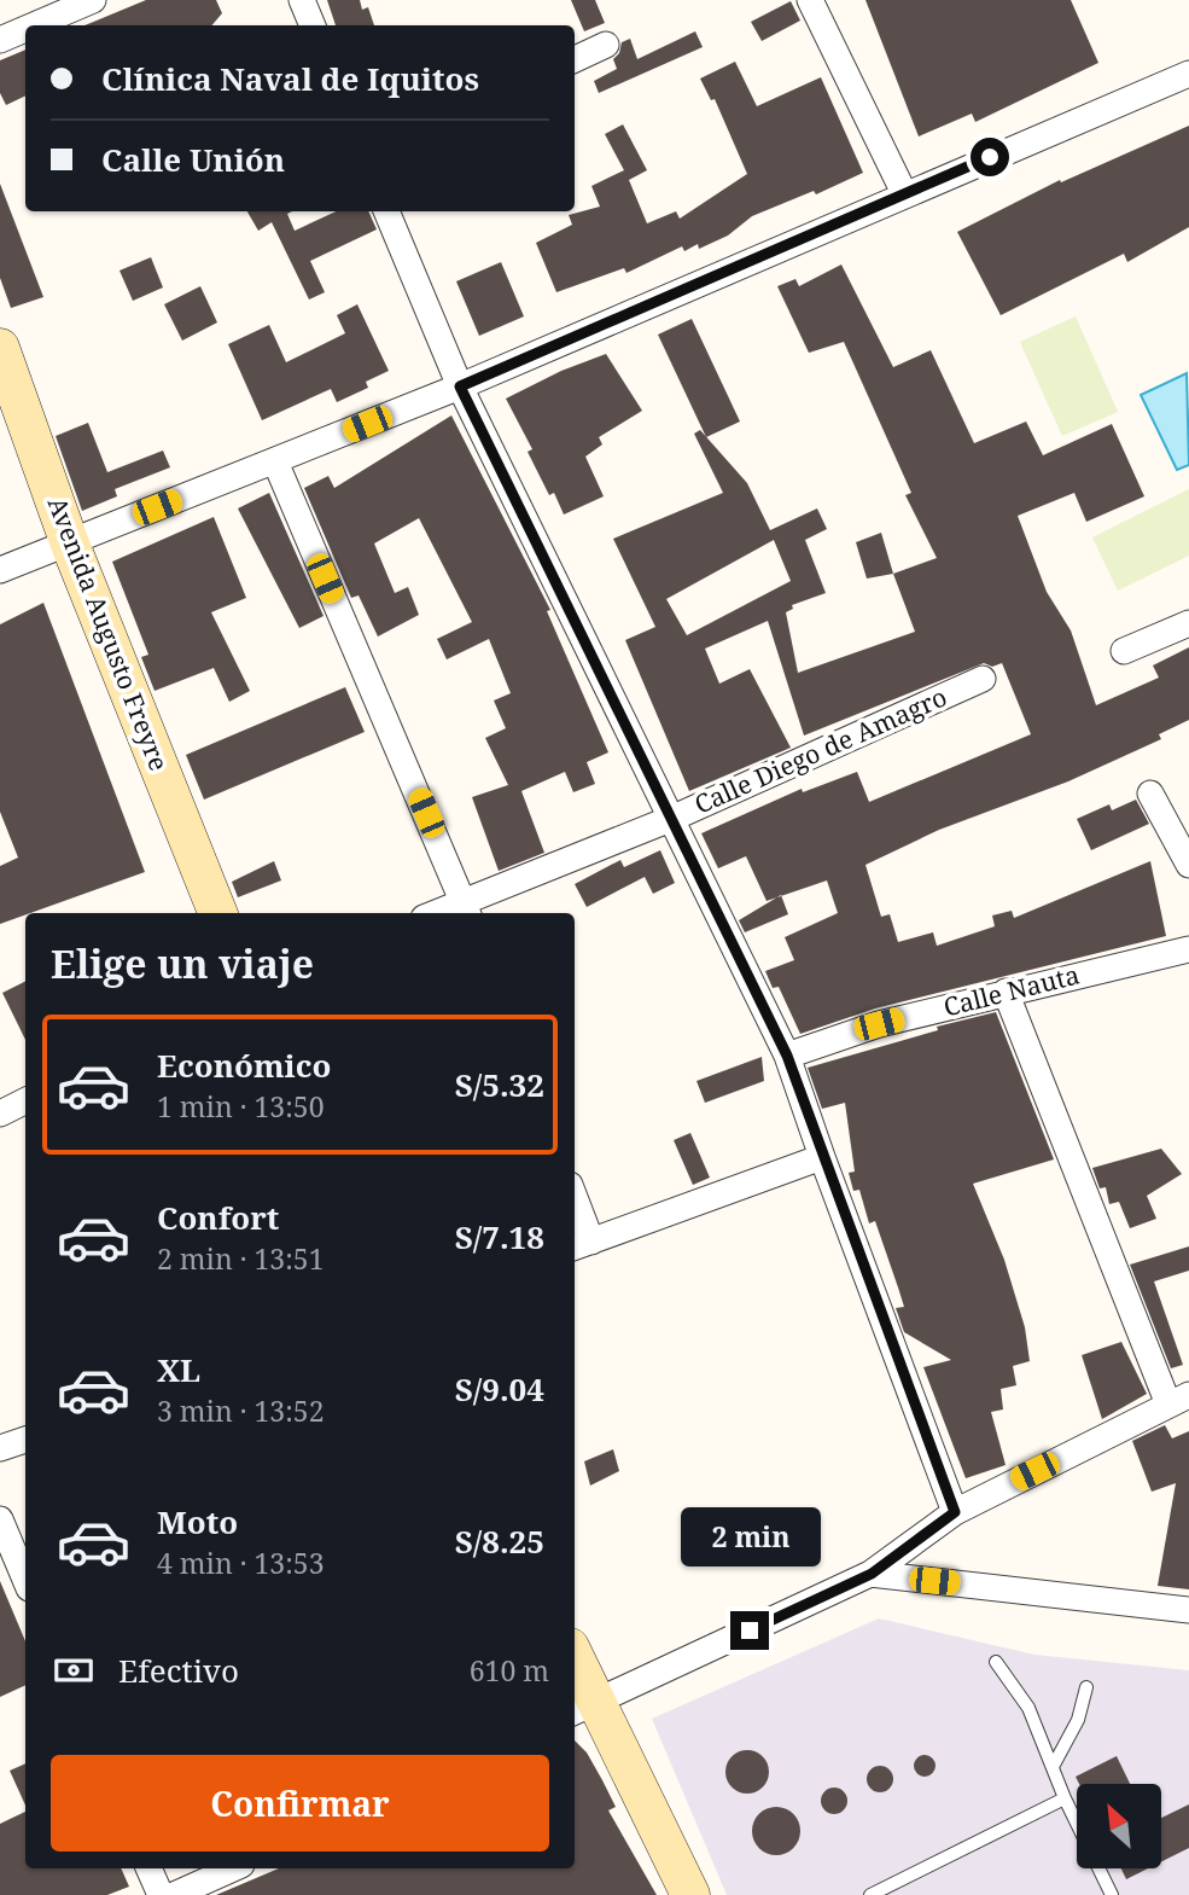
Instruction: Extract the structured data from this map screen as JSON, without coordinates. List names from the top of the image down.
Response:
{
  "streets": {
    "main road": ["Avenida Augusto Freyre"],
    "street": ["Calle Diego de Amagro", "Calle Nauta"]
  },
  "north": "top left",
  "page": {
    "banner": ["Clínica Naval de Iquitos", "Calle Unión"],
    "heading": "Elige un viaje",
    "list": [
      {
        "name": "Económico",
        "note": "1 min · 13:50",
        "value": "S/5.32"
      },
      {
        "name": "Confort",
        "note": "2 min · 13:51",
        "value": "S/7.18"
      },
      {
        "name": "XL",
        "note": "3 min · 13:52",
        "value": "S/9.04"
      },
      {
        "name": "Moto",
        "note": "4 min · 13:53",
        "value": "S/8.25"
      }
    ],
    "bubble": "2 min",
    "pay": ["Efectivo", "610 m"],
    "buttons": "Confirmar"
  }
}
